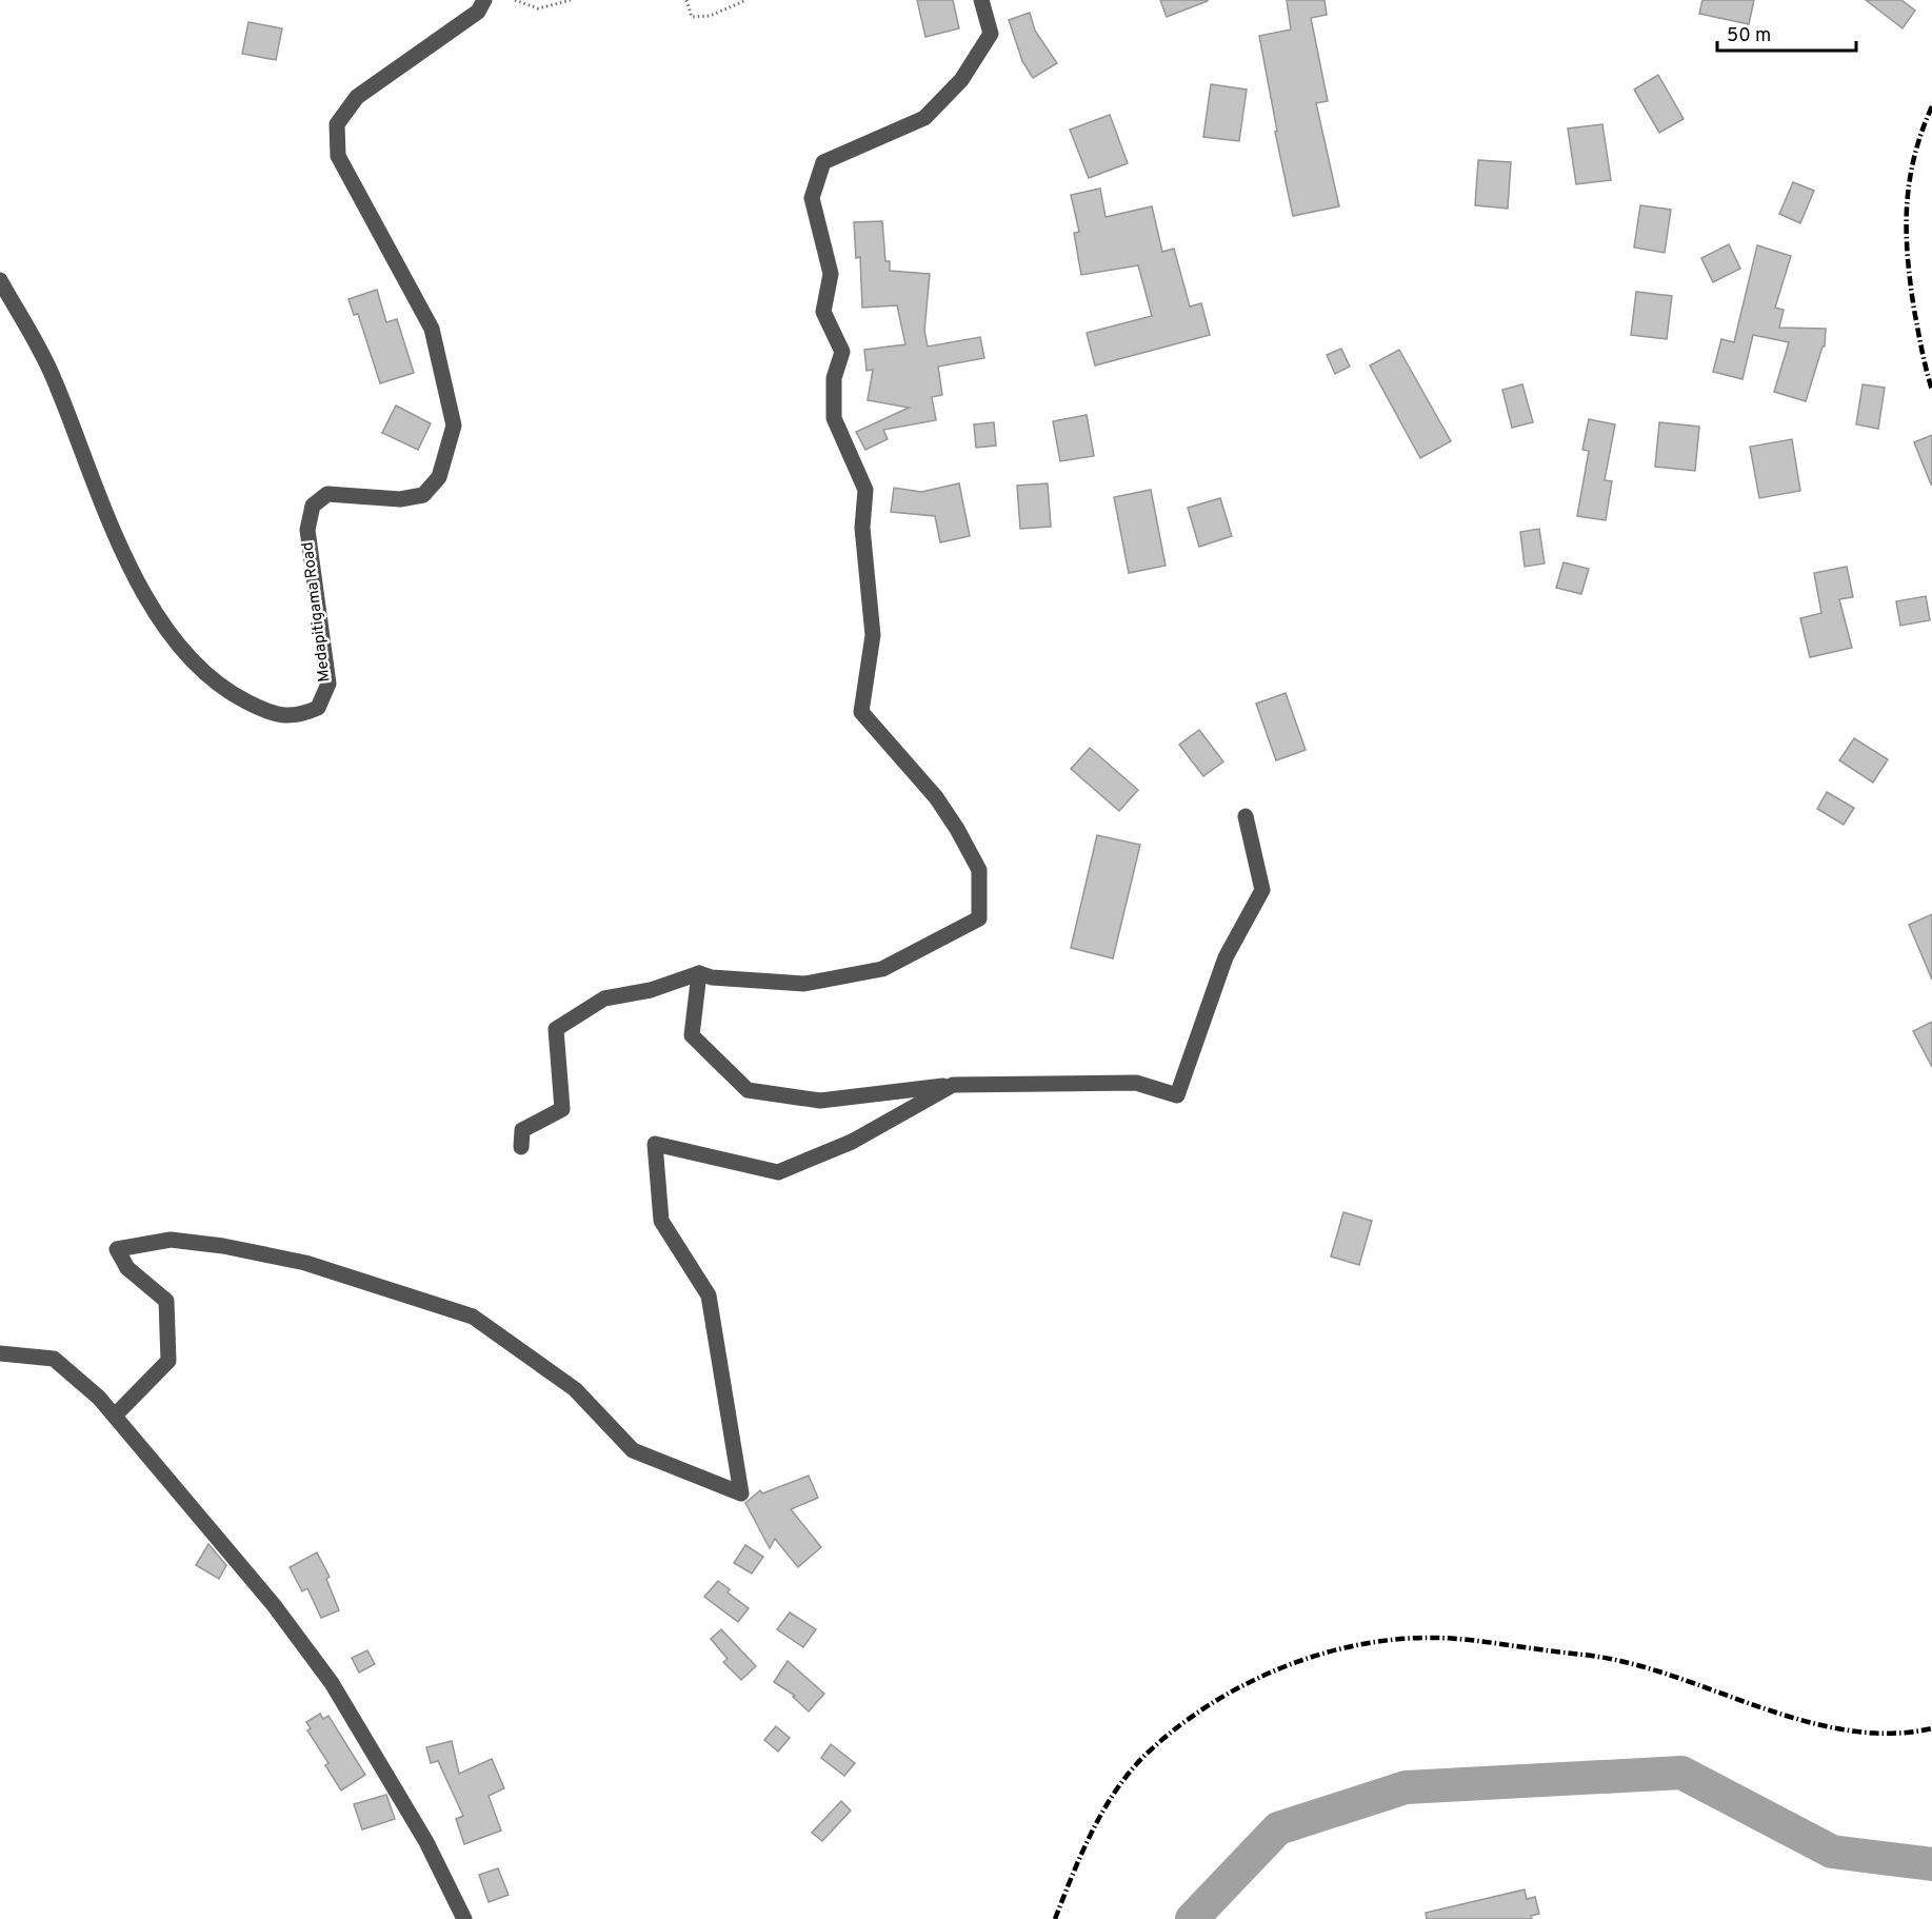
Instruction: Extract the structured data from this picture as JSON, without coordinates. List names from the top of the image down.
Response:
{
  "streets": {
    "street": ["Medapitigama Road"]
  },
  "scale_bar": "50 m"
}
